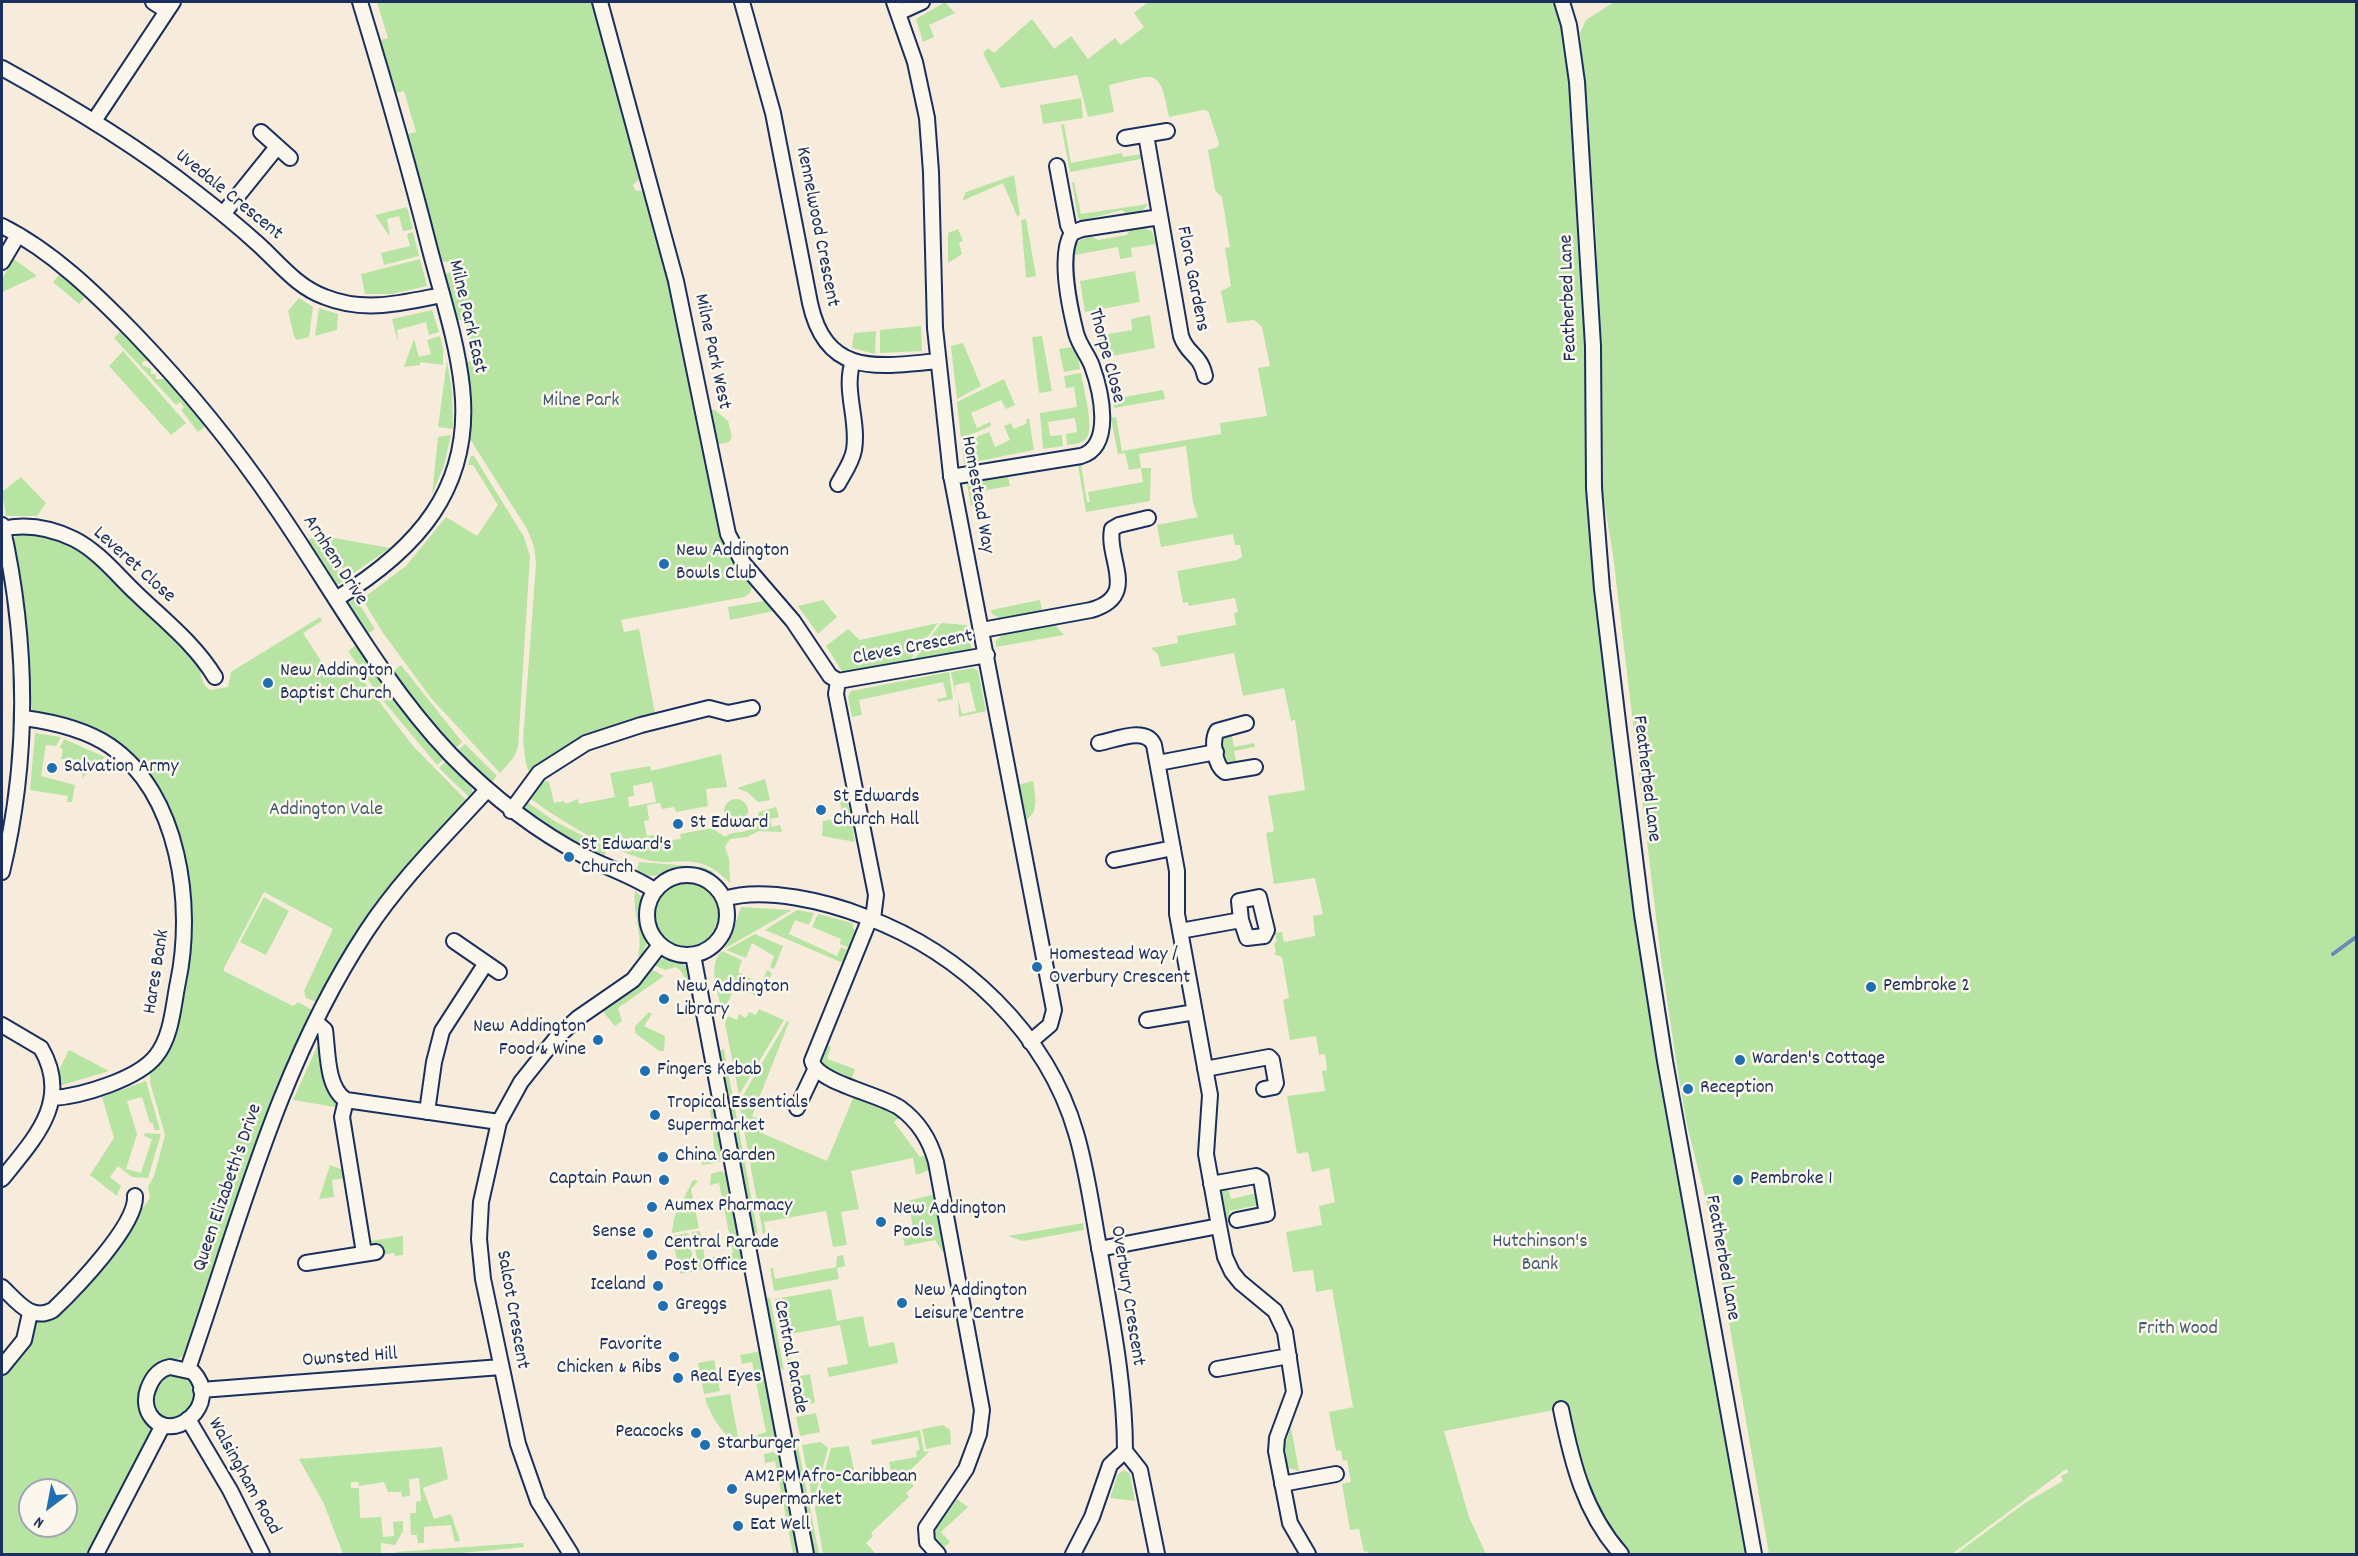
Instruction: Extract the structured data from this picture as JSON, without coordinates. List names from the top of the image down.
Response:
{
  "streets": {
    "street": [
      "Uvedale Crescent",
      "Kennelwood Crescent",
      "Flora Gardens",
      "Featherbed Lane",
      "Milne Park East",
      "Milne Park West",
      "Thorpe Close",
      "Homestead Way",
      "Arnhem Drive",
      "Leveret Close",
      "Cleves Crescent",
      "Hares Bank",
      "Queen Elizabeth's Drive",
      "Overbury Crescent",
      "Salcot Crescent",
      "Central Parade",
      "Ownsted Hill",
      "Walsingham Road"
    ]
  },
  "crossings": [
    ["Uvedale Crescent", "Milne Park East"],
    ["Kennelwood Crescent", "Homestead Way"],
    ["Flora Gardens", "Thorpe Close"],
    ["Milne Park East", "Arnhem Drive"],
    ["Milne Park West", "Cleves Crescent"],
    ["Thorpe Close", "Homestead Way"],
    ["Homestead Way", "Cleves Crescent"],
    ["Homestead Way", "Overbury Crescent"],
    ["Arnhem Drive", "Queen Elizabeth's Drive"],
    ["Arnhem Drive", "Overbury Crescent"],
    ["Arnhem Drive", "Salcot Crescent"],
    ["Arnhem Drive", "Central Parade"],
    ["Cleves Crescent", "Overbury Crescent"],
    ["Queen Elizabeth's Drive", "Ownsted Hill"],
    ["Queen Elizabeth's Drive", "Walsingham Road"],
    ["Overbury Crescent", "Salcot Crescent"],
    ["Overbury Crescent", "Central Parade"],
    ["Salcot Crescent", "Central Parade"],
    ["Salcot Crescent", "Ownsted Hill"],
    ["Ownsted Hill", "Walsingham Road"]
  ],
  "parks": [
    "Milne Park",
    "Addington Vale",
    "Hutchinson's Bank",
    "Frith Wood"
  ],
  "places": [
    "New Addington Bowls Club",
    "New Addington Baptist Church",
    "Salvation Army",
    "St Edwards Church Hall",
    "St Edward",
    "St Edward's Church",
    "Homestead Way / Overbury Crescent",
    "Pembroke 2",
    "New Addington Library",
    "New Addington Food & Wine",
    "Warden's Cottage",
    "Fingers Kebab",
    "Reception",
    "Tropical Essentials Supermarket",
    "China Garden",
    "Captain Pawn",
    "Pembroke 1",
    "Aumex Pharmacy",
    "New Addington Pools",
    "Sense",
    "Central Parade Post Office",
    "Iceland",
    "New Addington Leisure Centre",
    "Greggs",
    "Favorite Chicken & Ribs",
    "Real Eyes",
    "Peacocks",
    "Starburger",
    "AM2PM Afro-Caribbean Supermarket",
    "Eat Well"
  ],
  "north": "bottom left"
}
